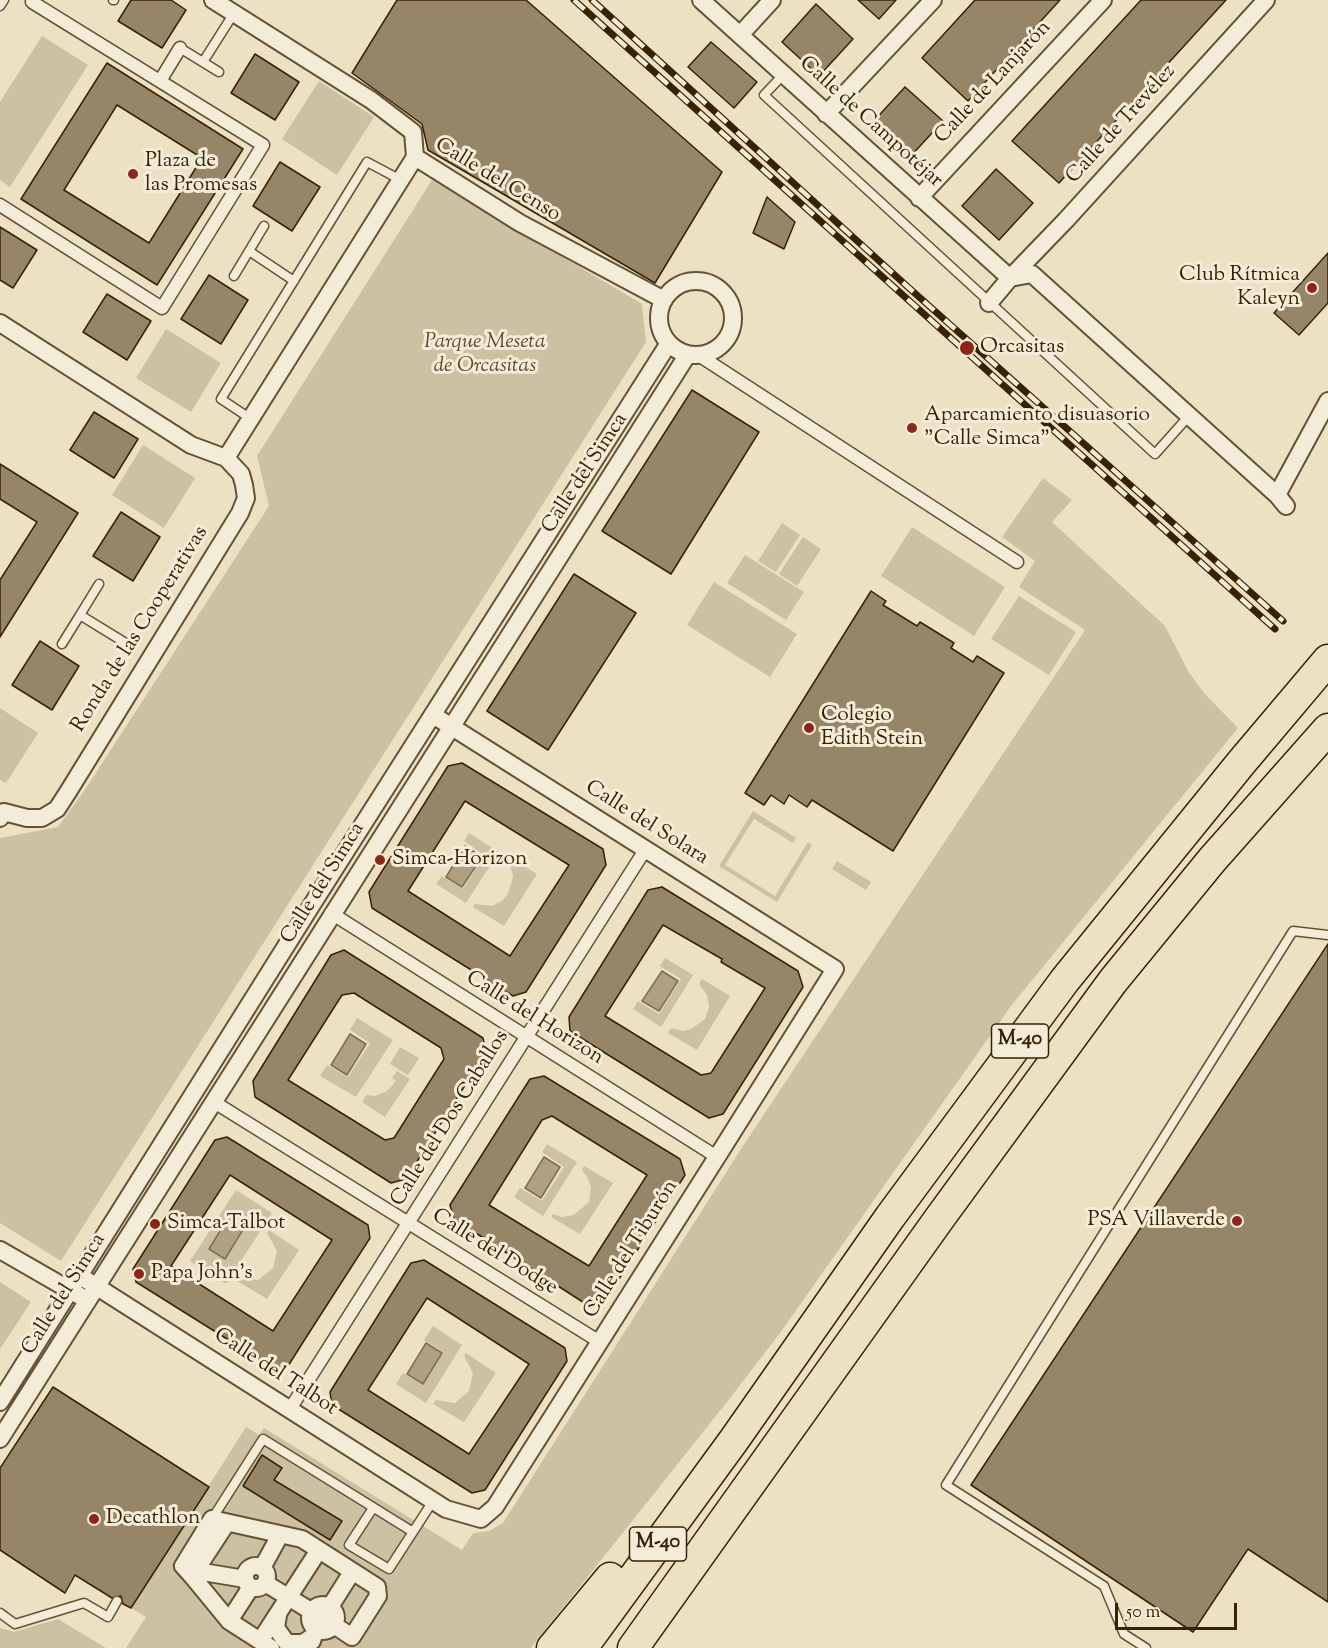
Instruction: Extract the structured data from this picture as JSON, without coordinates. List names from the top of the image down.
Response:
{
  "streets": {
    "highway": ["M-40"],
    "street": [
      "Calle de Lanjarón",
      "Calle de Campotéjar",
      "Calle de Trevélez",
      "Calle del Censo",
      "Calle del Simca",
      "Ronda de las Cooperativas",
      "Calle del Solara",
      "Calle del Horizon",
      "Calle del Dos Caballos",
      "Calle del Tiburón",
      "Calle del Dodge",
      "Calle del Talbot"
    ]
  },
  "crossings": [
    ["Calle de Lanjarón", "Calle de Campotéjar"],
    ["Calle de Campotéjar", "Calle de Trevélez"],
    ["Calle del Censo", "Calle del Simca"],
    ["Calle del Simca", "Calle del Solara"],
    ["Calle del Simca", "Calle del Horizon"],
    ["Calle del Simca", "Calle del Dodge"],
    ["Calle del Simca", "Calle del Talbot"],
    ["Calle del Solara", "Calle del Dos Caballos"],
    ["Calle del Solara", "Calle del Tiburón"],
    ["Calle del Horizon", "Calle del Dos Caballos"],
    ["Calle del Horizon", "Calle del Tiburón"],
    ["Calle del Dos Caballos", "Calle del Dodge"],
    ["Calle del Dos Caballos", "Calle del Talbot"],
    ["Calle del Tiburón", "Calle del Dodge"],
    ["Calle del Tiburón", "Calle del Talbot"]
  ],
  "parks": ["Parque Meseta de Orcasitas"],
  "places": [
    "Plaza de las Promesas",
    "Club Rítmica Kaleyn",
    "Orcasitas",
    "Aparcamiento disuasorio \"Calle Simca\"",
    "Colegio Edith Stein",
    "Simca-Horizon",
    "PSA Villaverde",
    "Simca-Talbot",
    "Papa John's",
    "Decathlon"
  ],
  "scale_bar": "50 m"
}
